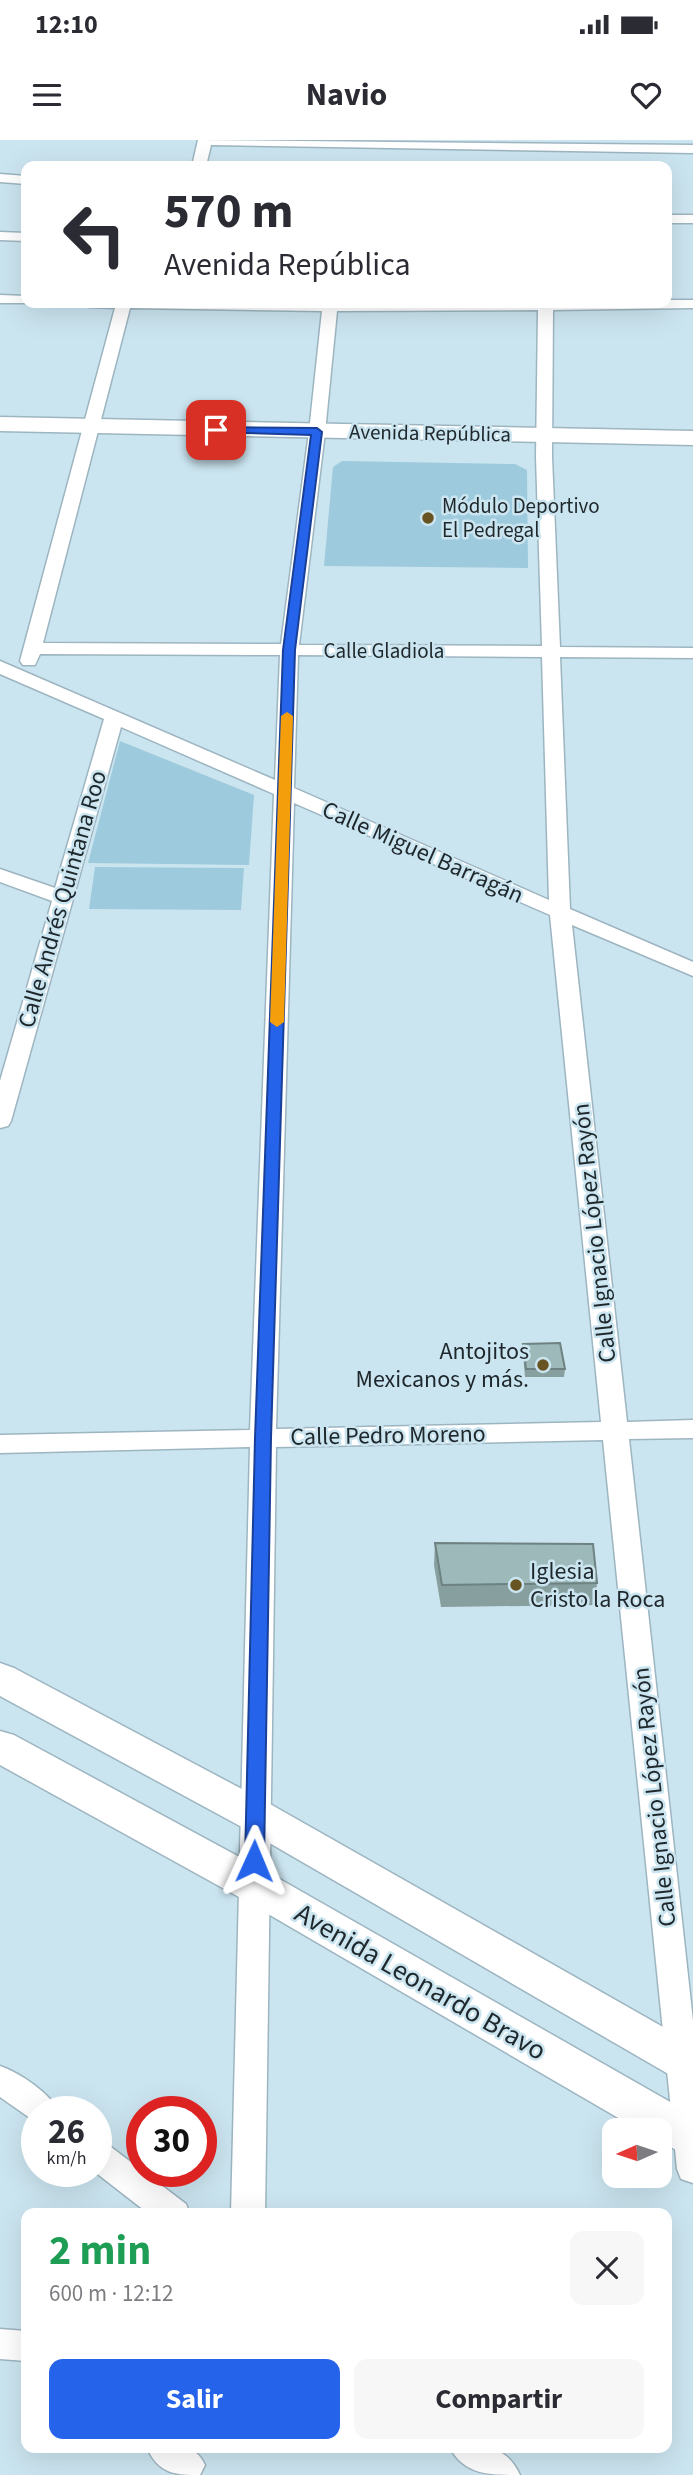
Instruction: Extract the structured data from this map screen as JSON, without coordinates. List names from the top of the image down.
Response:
{
  "streets": {
    "street": [
      "Avenida República",
      "Calle Gladiola",
      "Calle Miguel Barragán",
      "Calle Andrés Quintana Roo",
      "Calle Ignacio López Rayón",
      "Calle Pedro Moreno",
      "Avenida Leonardo Bravo"
    ]
  },
  "crossings": [
    ["Avenida República", "Calle Ignacio López Rayón"],
    ["Calle Gladiola", "Calle Ignacio López Rayón"],
    ["Calle Miguel Barragán", "Calle Andrés Quintana Roo"],
    ["Calle Miguel Barragán", "Calle Ignacio López Rayón"],
    ["Calle Ignacio López Rayón", "Calle Pedro Moreno"],
    ["Calle Ignacio López Rayón", "Avenida Leonardo Bravo"]
  ],
  "places": ["Módulo Deportivo El Pedregal", "Antojitos Mexicanos y más.", "Iglesia Cristo la Roca"],
  "north": "left",
  "page": {
    "status": "12:10",
    "header": "Navio",
    "turn": ["570 m", "Avenida República"],
    "speed": "26 km/h",
    "limit": "30",
    "heading": ["2 min", "600 m · 12:12"],
    "buttons": ["Salir", "Compartir"]
  }
}
